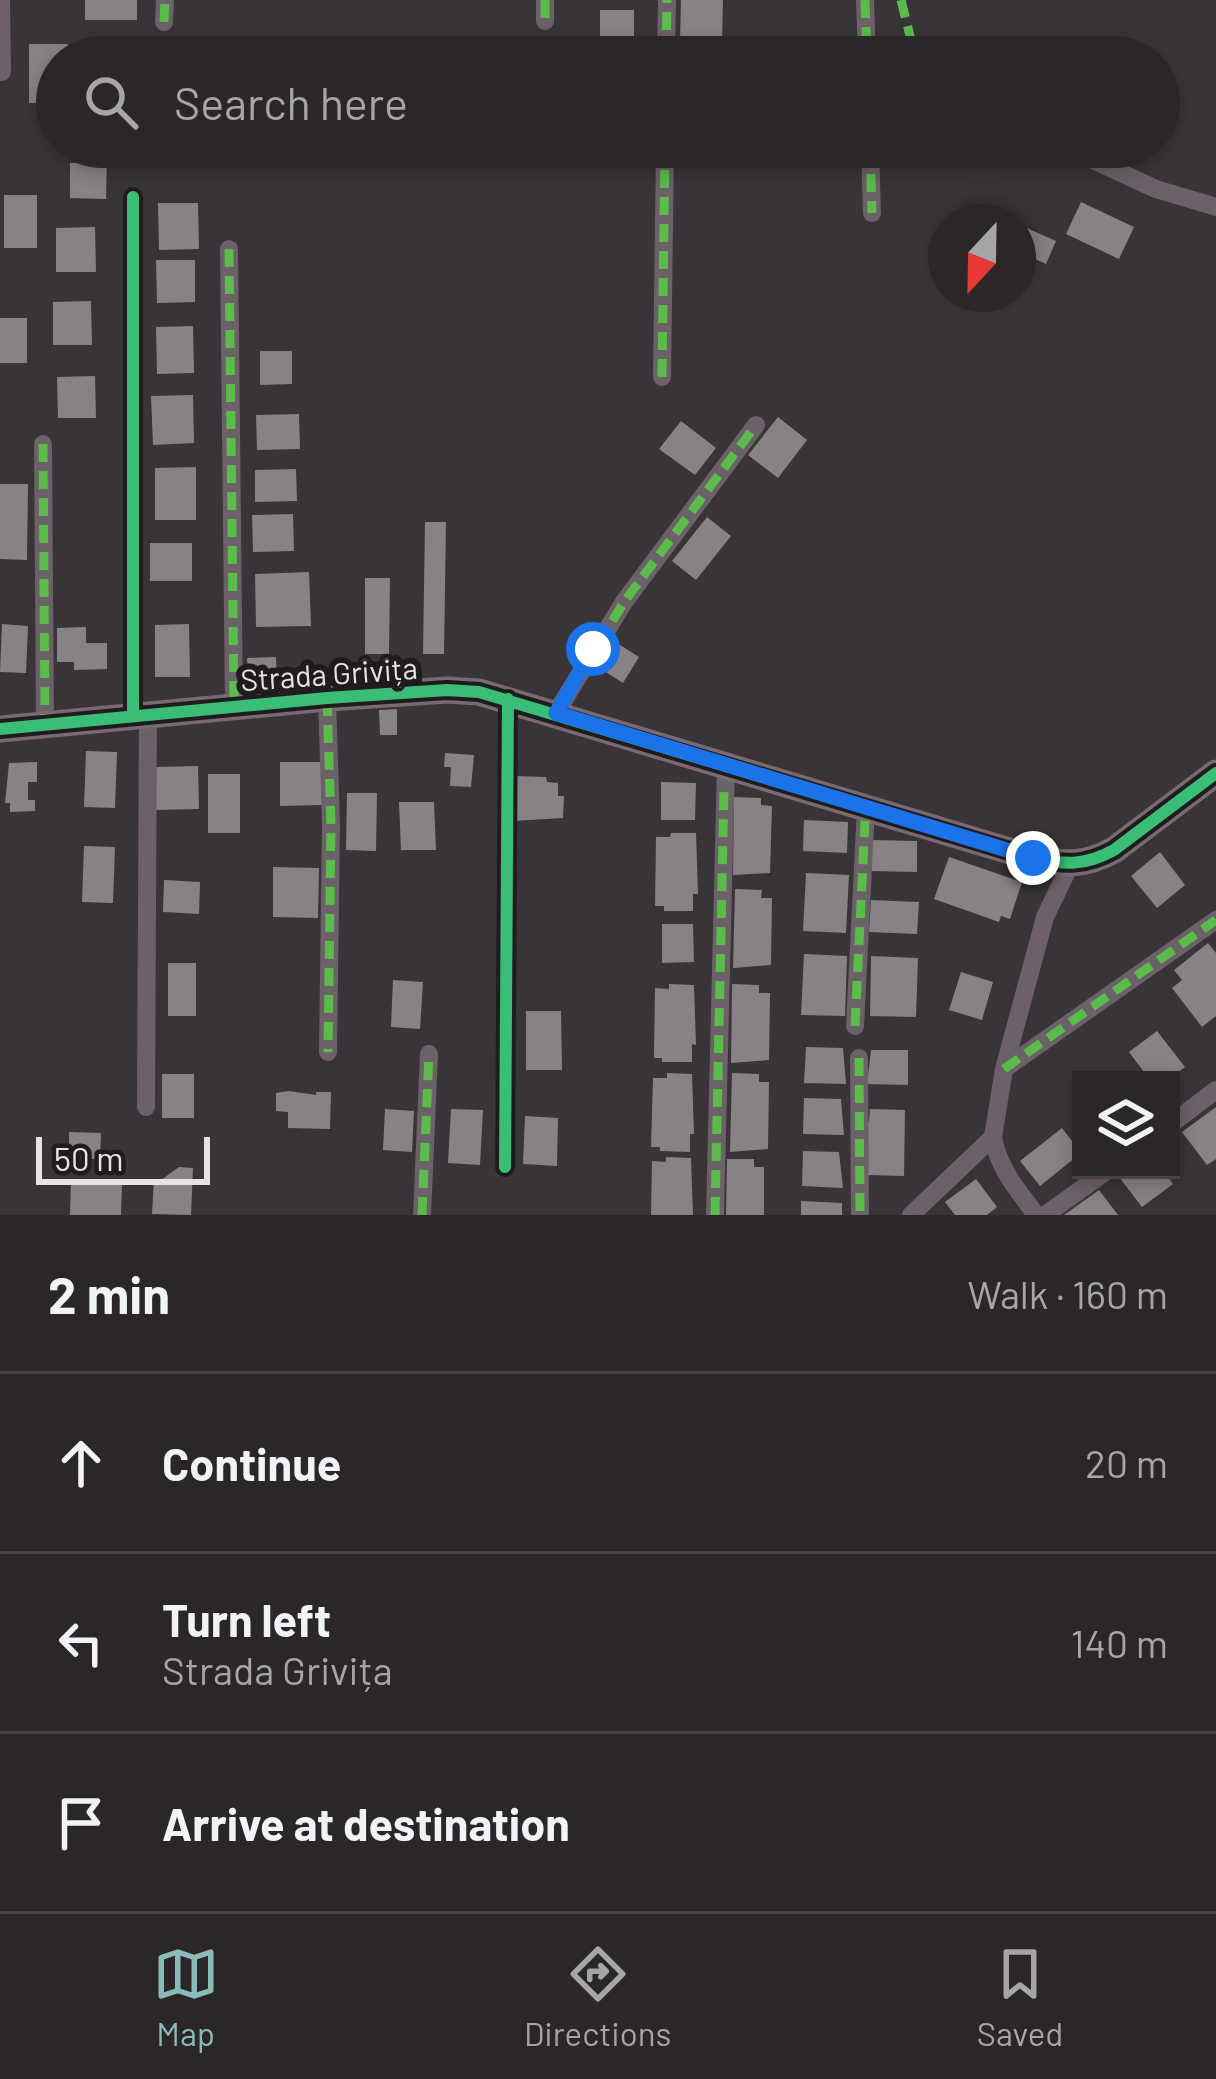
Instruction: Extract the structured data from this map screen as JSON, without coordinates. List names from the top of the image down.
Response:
{
  "streets": {
    "street": ["Strada Grivița"]
  },
  "scale_bar": "50 m",
  "north": "bottom",
  "page": {
    "search": "Search here",
    "scale": "50 m",
    "heading": ["2 min", "Walk · 160 m"],
    "list": [
      ["Continue", "20 m"],
      ["Turn left", "Strada Grivița", "140 m"],
      "Arrive at destination"
    ],
    "nav": ["Map", "Directions", "Saved"]
  }
}
